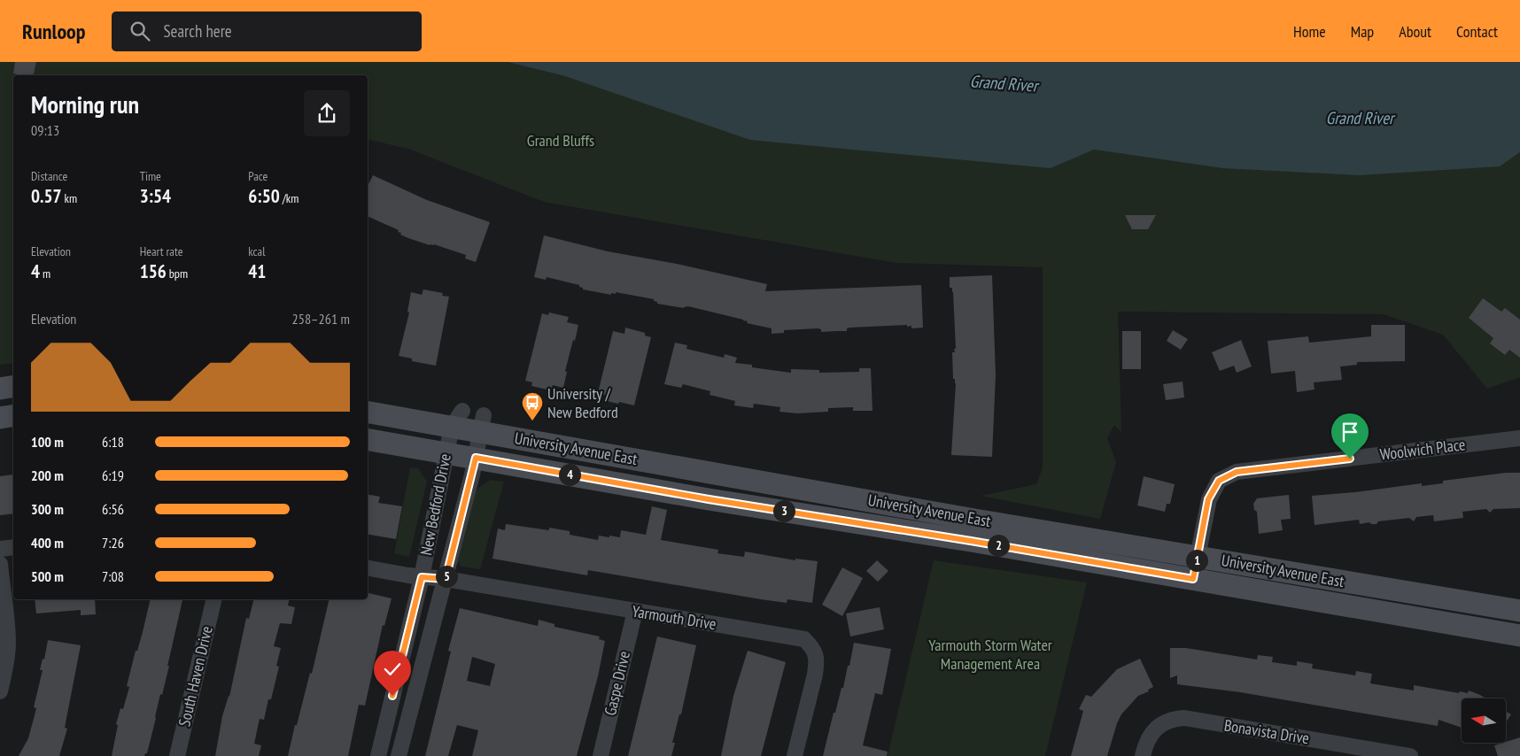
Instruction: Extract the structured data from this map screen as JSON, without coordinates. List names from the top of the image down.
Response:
{
  "streets": {
    "main road": ["University Avenue East"],
    "street": [
      "Woolwich Place",
      "New Bedford Drive",
      "Yarmouth Drive",
      "South Haven Drive",
      "Gaspe Drive",
      "Bonavista Drive"
    ]
  },
  "crossings": [
    ["University Avenue East", "Woolwich Place"],
    ["University Avenue East", "New Bedford Drive"],
    ["New Bedford Drive", "Yarmouth Drive"],
    ["Yarmouth Drive", "Gaspe Drive"]
  ],
  "water": ["Grand River"],
  "parks": ["Grand Bluffs", "Yarmouth Storm Water Management Area"],
  "places": {
    "bus stop": ["University / New Bedford"]
  },
  "north": "left",
  "page": {
    "header": "Runloop",
    "search": "Search here",
    "nav": [
      "Home",
      "Map",
      "About",
      "Contact"
    ],
    "heading": ["Morning run", "09:13"],
    "stats": [
      ["Distance", "0.57 km"],
      ["Time", "3:54"],
      ["Pace", "6:50 /km"],
      ["Elevation", "4 m"],
      ["Heart rate", "156 bpm"],
      ["kcal", "41"]
    ],
    "chart": ["Elevation", "258–261 m"],
    "list": [
      {
        "name": "100 m",
        "note": "6:18"
      },
      {
        "name": "200 m",
        "note": "6:19"
      },
      {
        "name": "300 m",
        "note": "6:56"
      },
      {
        "name": "400 m",
        "note": "7:26"
      },
      {
        "name": "500 m",
        "note": "7:08"
      }
    ],
    "pins": [
      "4",
      "3",
      "2",
      "1",
      "5"
    ]
  }
}
